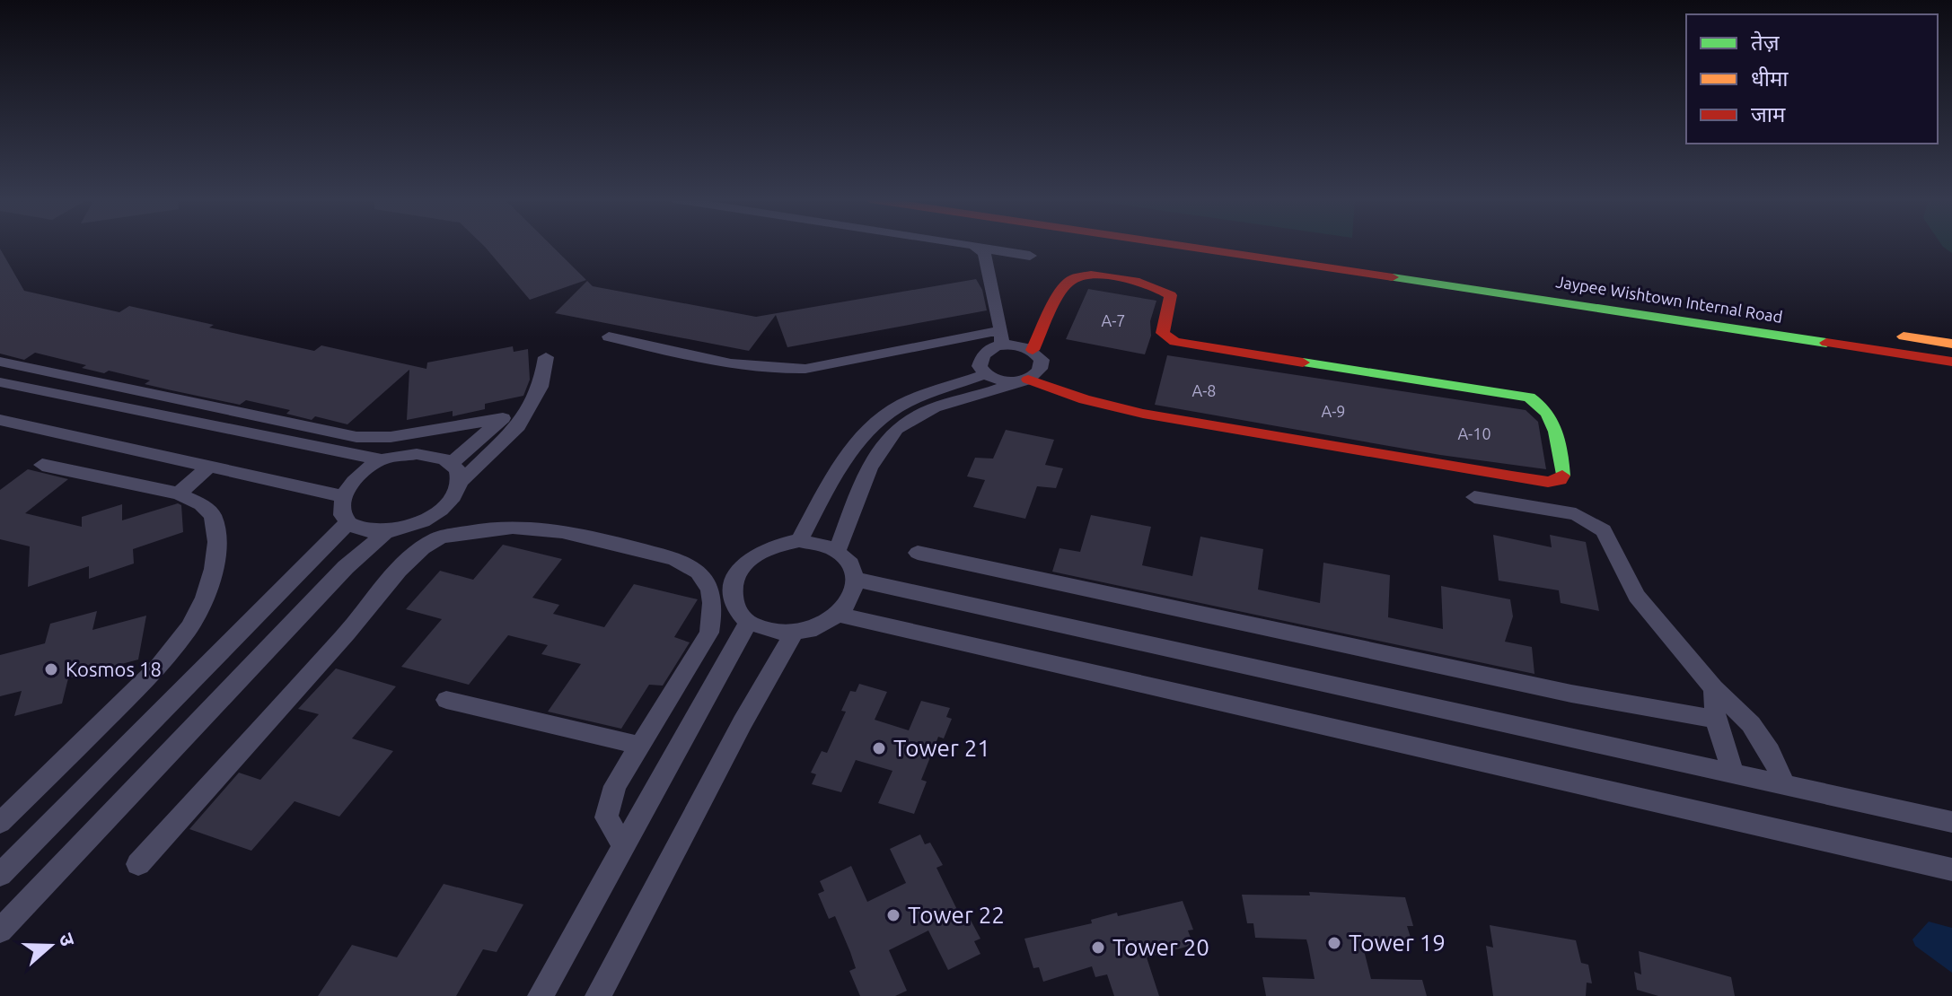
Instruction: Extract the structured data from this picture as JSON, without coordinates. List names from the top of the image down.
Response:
{
  "streets": {
    "street": ["Jaypee Wishtown Internal Road"]
  },
  "places": [
    "Kosmos 18",
    "Tower 21",
    "Tower 22",
    "Tower 19",
    "Tower 20"
  ],
  "house_numbers": [
    "A-7",
    "A-8",
    "A-9",
    "A-10"
  ],
  "legend": ["तेज़", "धीमा", "जाम"],
  "north": "right"
}
